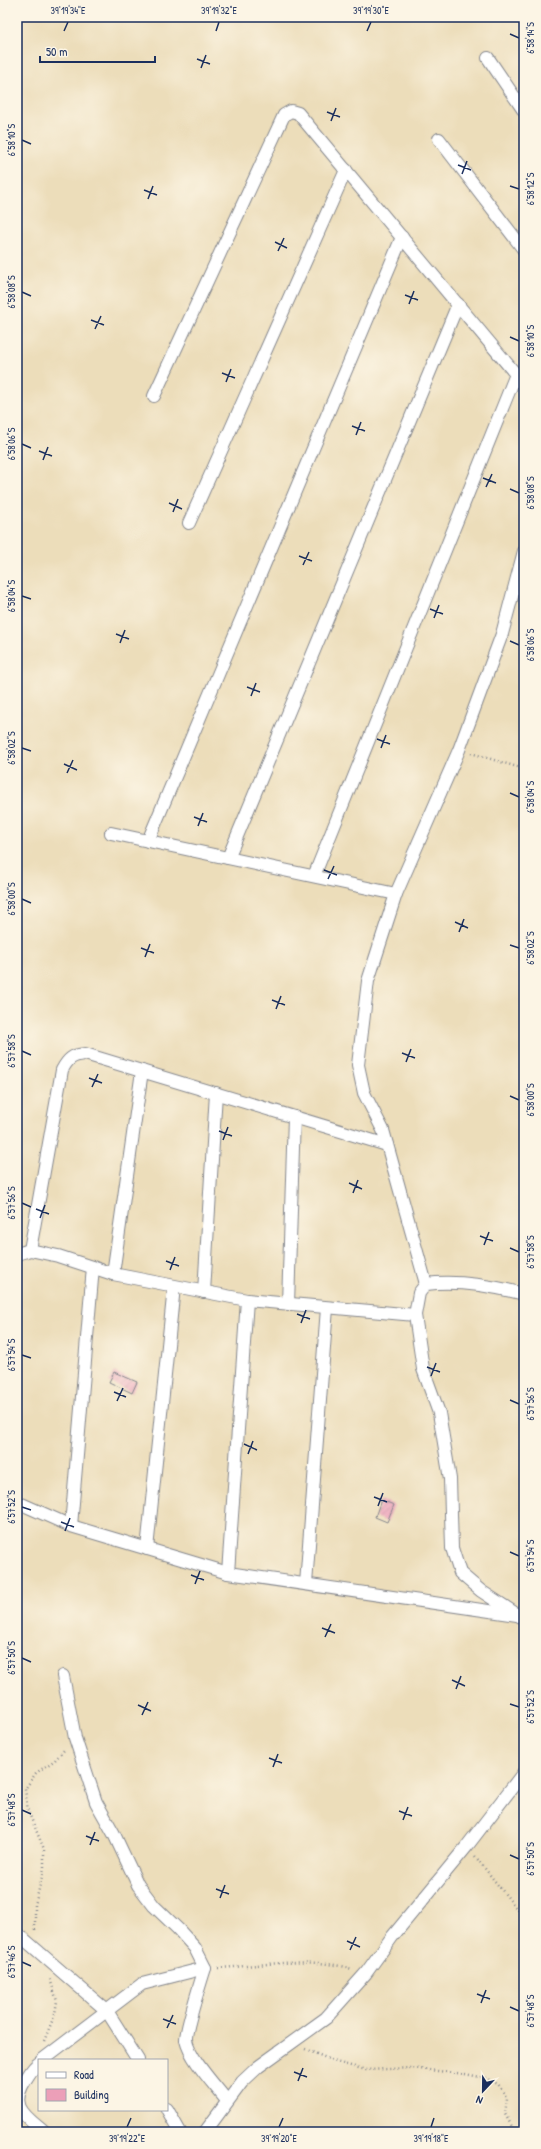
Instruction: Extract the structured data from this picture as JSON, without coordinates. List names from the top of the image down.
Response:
{
  "legend": ["Road", "Building"],
  "scale_bar": "50 m",
  "north": "bottom",
  "coordinates": [
    "39°19'34\"E",
    "39°19'32\"E",
    "39°19'30\"E",
    "6°58'14\"S",
    "6°58'10\"S",
    "6°58'12\"S",
    "6°58'08\"S",
    "6°58'06\"S",
    "6°58'04\"S",
    "6°58'02\"S",
    "6°58'00\"S",
    "6°57'58\"S",
    "6°57'56\"S",
    "6°57'54\"S",
    "6°57'52\"S",
    "6°57'50\"S",
    "6°57'48\"S",
    "6°57'46\"S",
    "39°19'22\"E",
    "39°19'20\"E",
    "39°19'18\"E"
  ]
}
